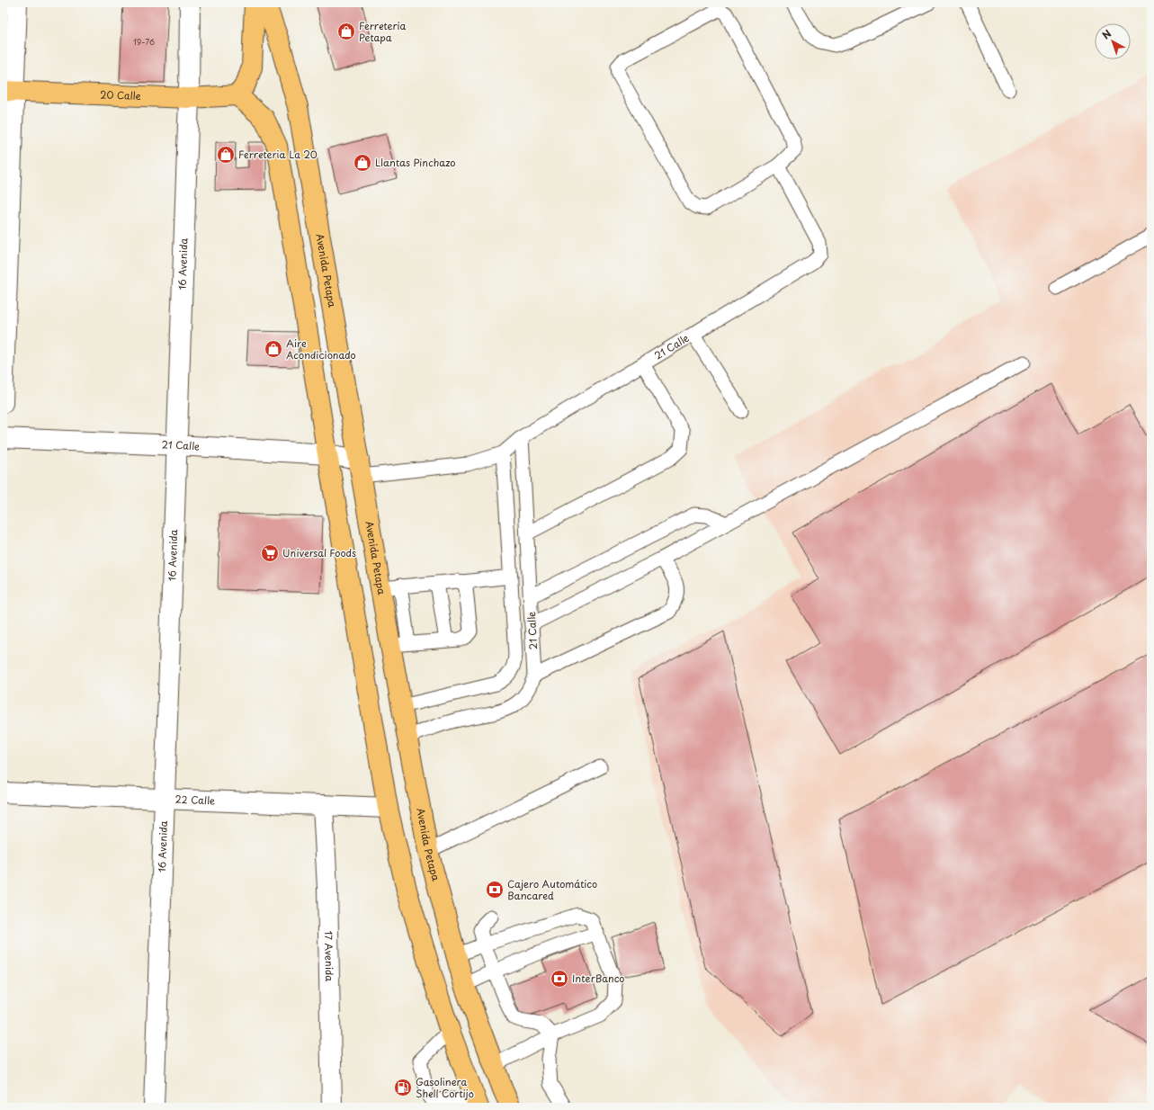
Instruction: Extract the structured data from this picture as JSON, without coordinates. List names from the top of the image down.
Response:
{
  "streets": {
    "main road": ["20 Calle", "Avenida Petapa"],
    "street": [
      "16 Avenida",
      "21 Calle",
      "22 Calle",
      "17 Avenida"
    ]
  },
  "crossings": [
    ["20 Calle", "16 Avenida"],
    ["16 Avenida", "21 Calle"],
    ["16 Avenida", "22 Calle"],
    ["Avenida Petapa", "21 Calle"],
    ["22 Calle", "17 Avenida"]
  ],
  "places": {
    "shop": [
      "Ferreteria Petapa",
      "Ferreteria La 20",
      "Llantas Pinchazo",
      "Aire Acondicionado"
    ],
    "supermarket": ["Universal Foods"],
    "bank": ["Cajero Automático Bancared", "InterBanco"],
    "fuel station": ["Gasolinera Shell Cortijo"]
  },
  "house_numbers": ["19-76"],
  "north": "top left"
}
